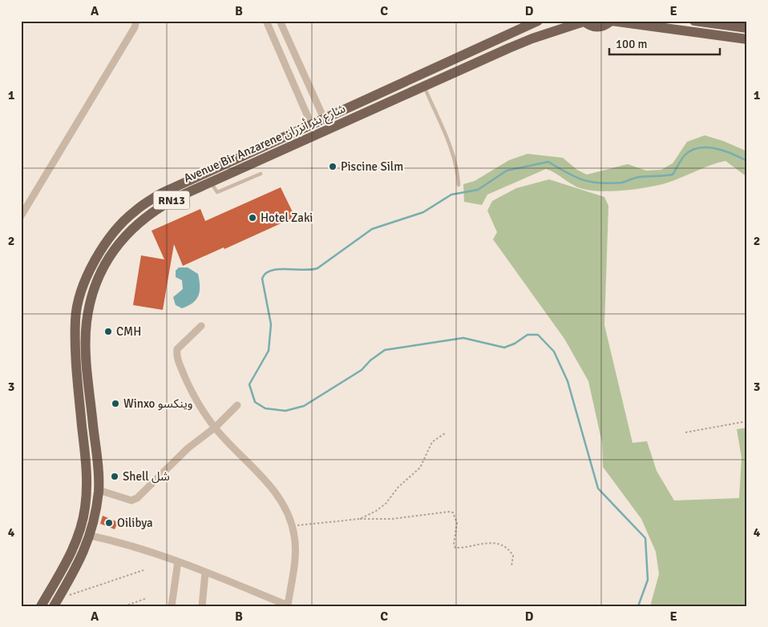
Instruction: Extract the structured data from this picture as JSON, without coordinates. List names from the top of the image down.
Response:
{
  "streets": {
    "main road": ["Avenue Bir Anzarene شارع بئر أنزران", "RN13"]
  },
  "crossings": [
    ["Avenue Bir Anzarene شارع بئر أنزران", "RN13"]
  ],
  "places": [
    "Piscine Silm",
    "Hotel Zaki",
    "CMH",
    "Winxo وينكسو",
    "Shell شل",
    "Oilibya"
  ],
  "scale_bar": "100 m",
  "grid": {
    "columns": [
      "A",
      "B",
      "C",
      "D",
      "E"
    ],
    "rows": [
      "1",
      "2",
      "3",
      "4"
    ]
  }
}
